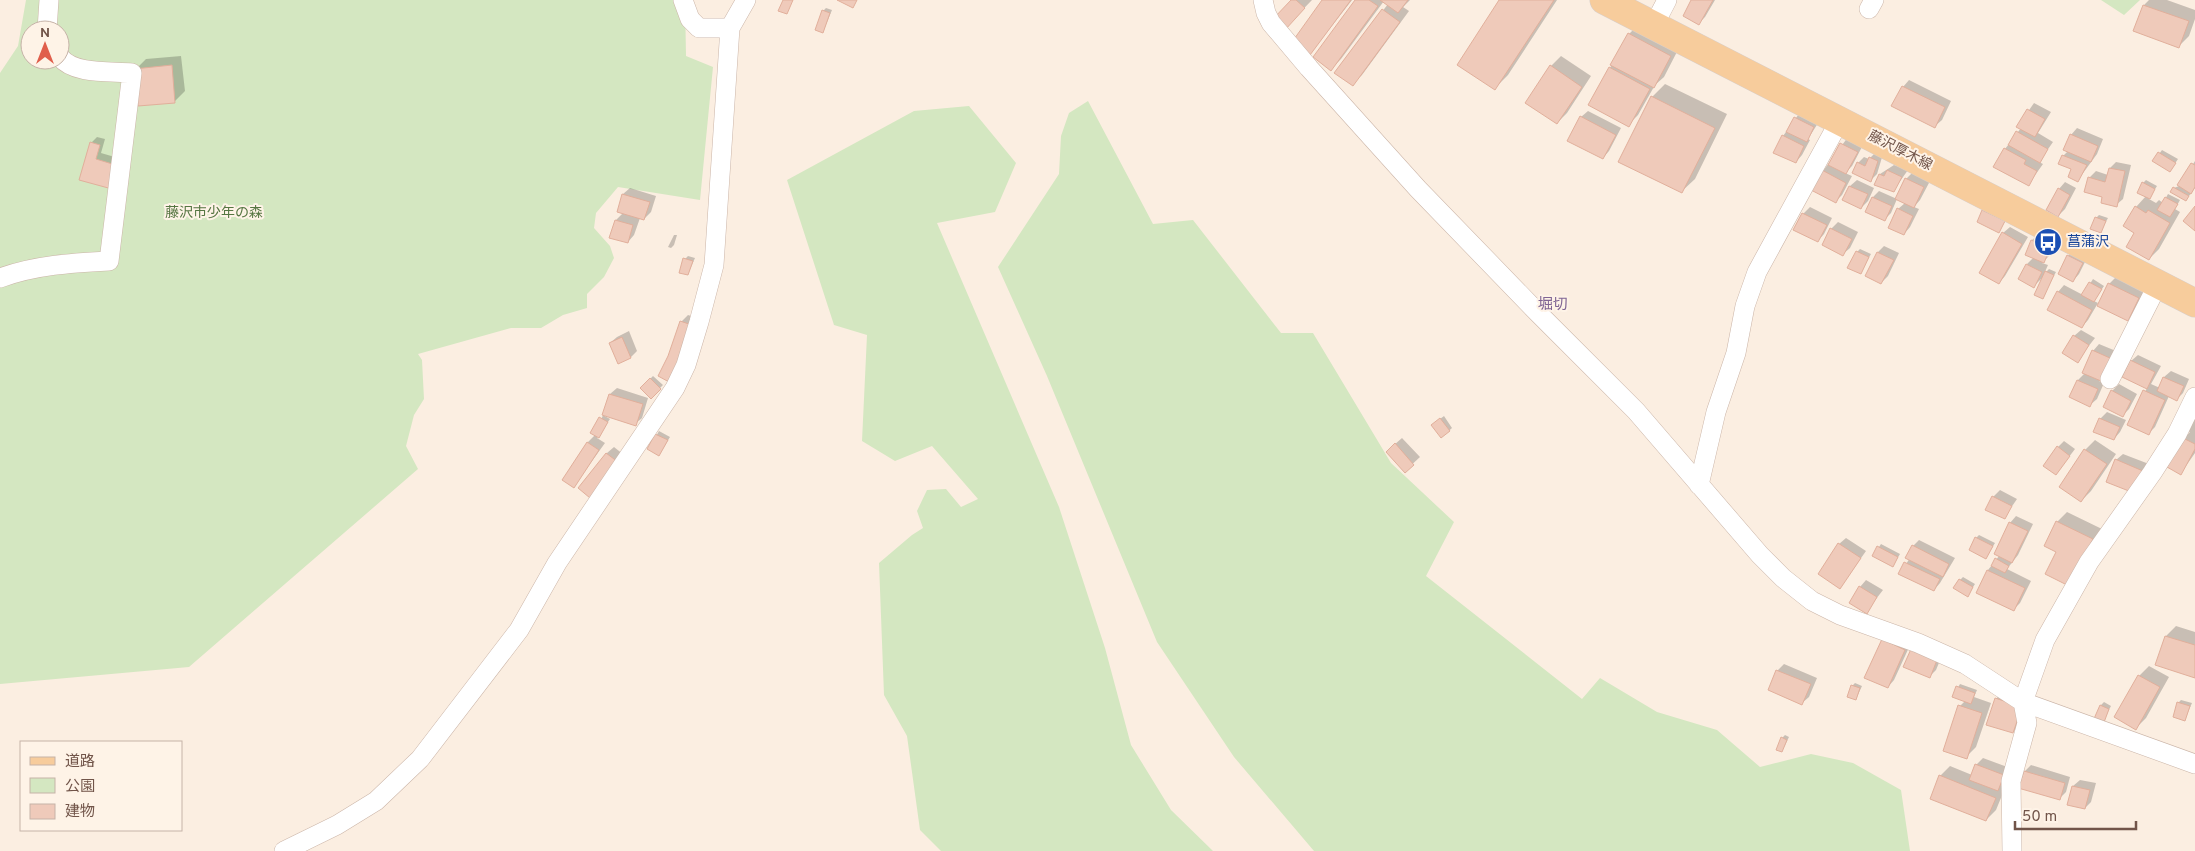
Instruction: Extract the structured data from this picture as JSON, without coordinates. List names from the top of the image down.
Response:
{
  "streets": {
    "main road": ["藤沢厚木線"]
  },
  "districts": ["堀切"],
  "parks": ["藤沢市少年の森"],
  "places": {
    "bus stop": ["菖蒲沢"]
  },
  "legend": ["道路", "公園", "建物"],
  "scale_bar": "50 m",
  "north": "top"
}
